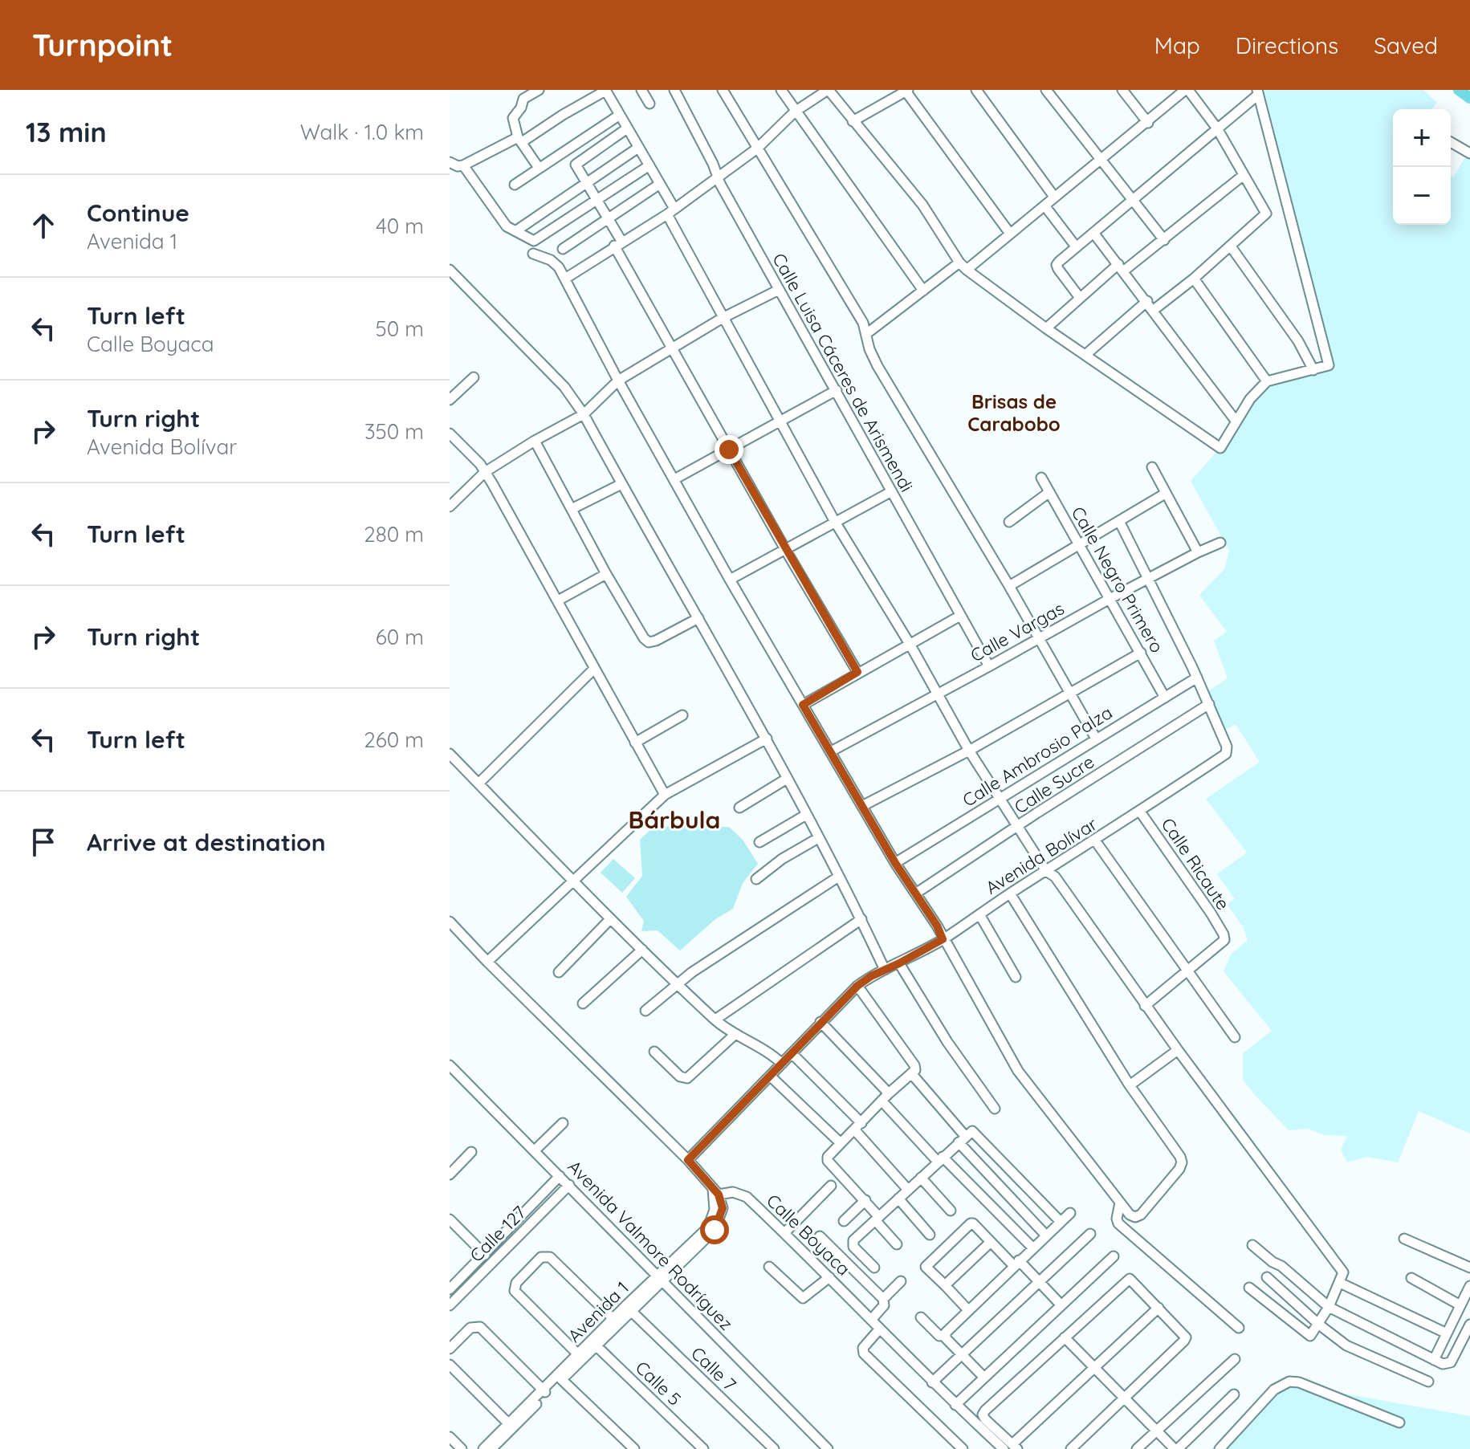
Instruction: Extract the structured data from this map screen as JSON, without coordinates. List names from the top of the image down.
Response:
{
  "streets": {
    "street": [
      "Calle Luisa Cáceres de Arismendi",
      "Calle Negro Primero",
      "Calle Vargas",
      "Calle Ambrosio Palza",
      "Calle Sucre",
      "Avenida Bolívar",
      "Calle Ricaute",
      "Calle 127",
      "Calle Boyaca",
      "Avenida Valmore Rodríguez",
      "Avenida 1",
      "Calle 7",
      "Calle 5"
    ]
  },
  "crossings": [
    ["Calle Luisa Cáceres de Arismendi", "Calle Vargas"],
    ["Calle Negro Primero", "Calle Vargas"],
    ["Calle Negro Primero", "Calle Ambrosio Palza"],
    ["Calle Vargas", "Avenida Bolívar"],
    ["Calle Ambrosio Palza", "Avenida Bolívar"],
    ["Calle Sucre", "Avenida Bolívar"],
    ["Avenida Bolívar", "Calle Ricaute"],
    ["Calle 127", "Avenida Valmore Rodríguez"],
    ["Calle Boyaca", "Avenida 1"],
    ["Avenida Valmore Rodríguez", "Avenida 1"],
    ["Avenida 1", "Calle 7"],
    ["Avenida 1", "Calle 5"]
  ],
  "districts": ["Brisas de Carabobo", "Bárbula"],
  "page": {
    "header": "Turnpoint",
    "nav": ["Map", "Directions", "Saved"],
    "heading": ["13 min", "Walk · 1.0 km"],
    "map_buttons": ["+", "−"],
    "list": [
      ["Continue", "Avenida 1", "40 m"],
      ["Turn left", "Calle Boyaca", "50 m"],
      ["Turn right", "Avenida Bolívar", "350 m"],
      ["Turn left", "280 m"],
      ["Turn right", "60 m"],
      ["Turn left", "260 m"],
      "Arrive at destination"
    ]
  }
}
